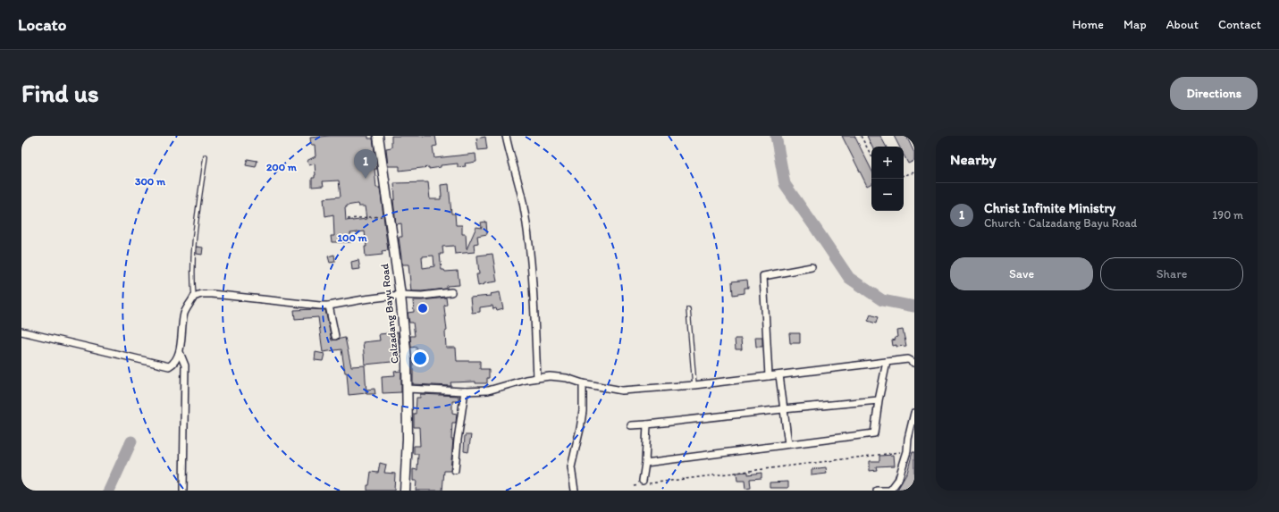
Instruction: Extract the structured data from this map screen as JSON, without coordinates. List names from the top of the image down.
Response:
{
  "streets": {
    "street": ["Calzadang Bayu Road"]
  },
  "page": {
    "header": "Locato",
    "nav": [
      "Home",
      "Map",
      "About",
      "Contact"
    ],
    "buttons": [
      "Directions",
      ["Save", "Share"]
    ],
    "title": "Find us",
    "heading": "Nearby",
    "map_buttons": ["+", "−"],
    "pins": "1",
    "list": [
      {
        "mark": "1",
        "name": "Christ Infinite Ministry",
        "note": "Church · Calzadang Bayu Road",
        "value": "190 m"
      }
    ]
  },
  "rings": ["200 m", "300 m", "100 m"]
}
